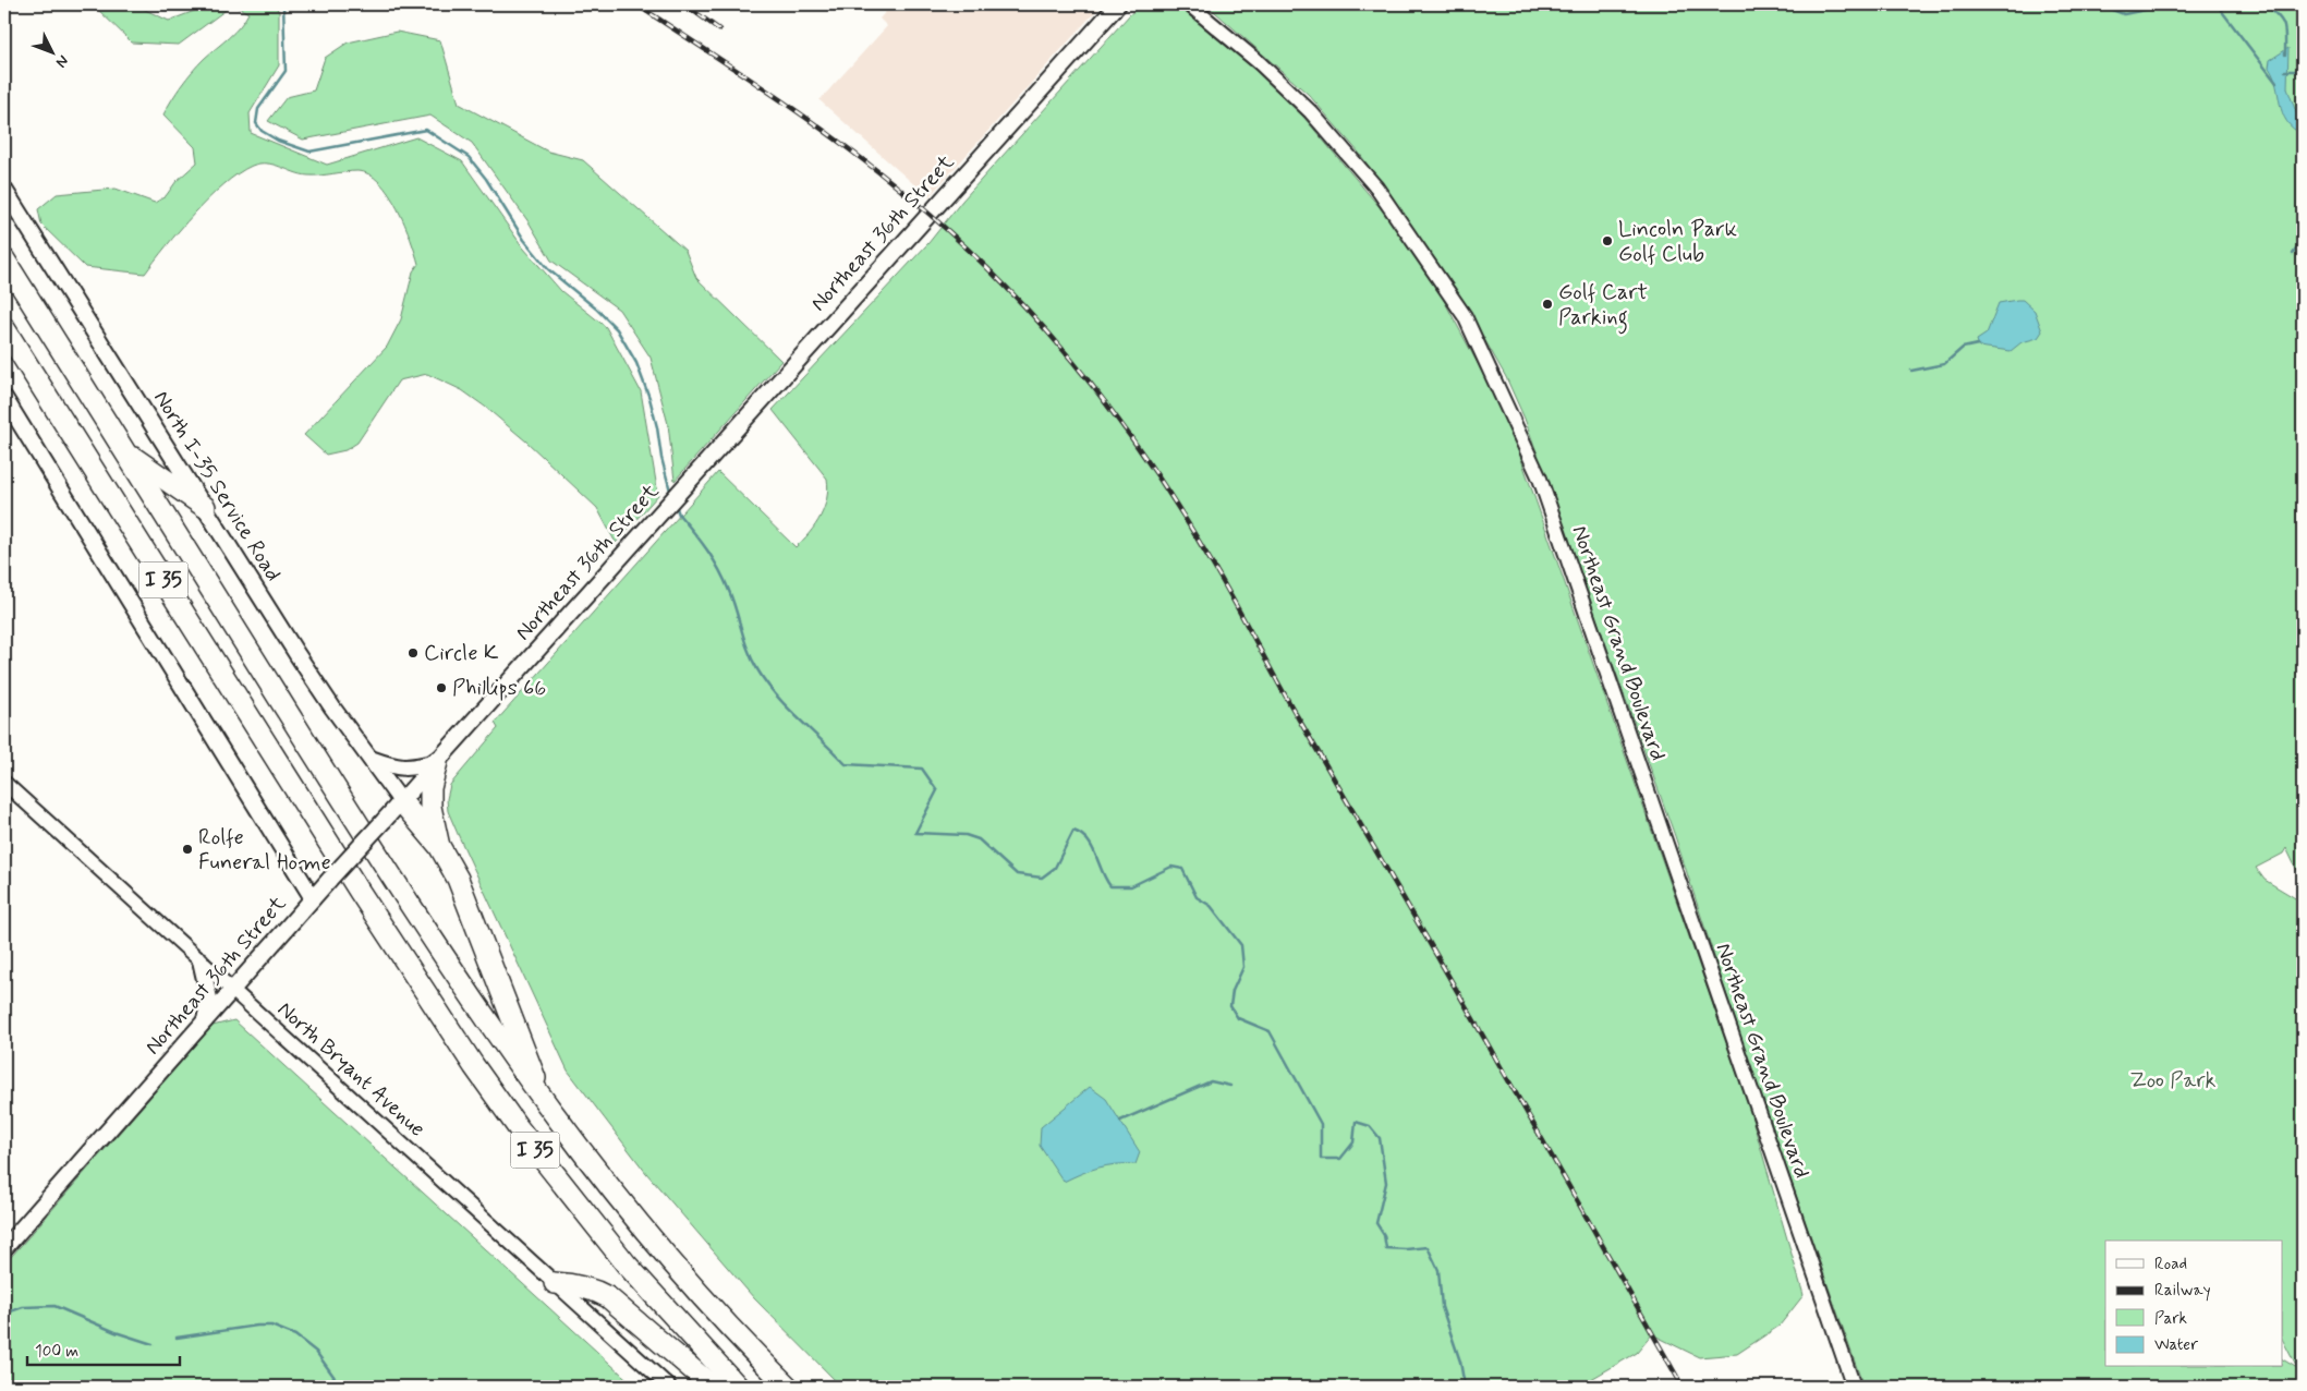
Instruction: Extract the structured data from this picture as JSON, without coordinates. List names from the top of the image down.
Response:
{
  "streets": {
    "highway": ["I 35"],
    "main road": ["Northeast 36th Street", "North I-35 Service Road"],
    "street": ["Northeast Grand Boulevard", "North Bryant Avenue"]
  },
  "crossings": [
    ["Northeast 36th Street", "North I-35 Service Road"],
    ["Northeast 36th Street", "North Bryant Avenue"]
  ],
  "parks": ["Zoo Park"],
  "places": [
    "Lincoln Park Golf Club",
    "Golf Cart Parking",
    "Circle K",
    "Phillips 66",
    "Rolfe Funeral Home"
  ],
  "legend": [
    "Road",
    "Railway",
    "Park",
    "Water"
  ],
  "scale_bar": "100 m",
  "north": "bottom right"
}
